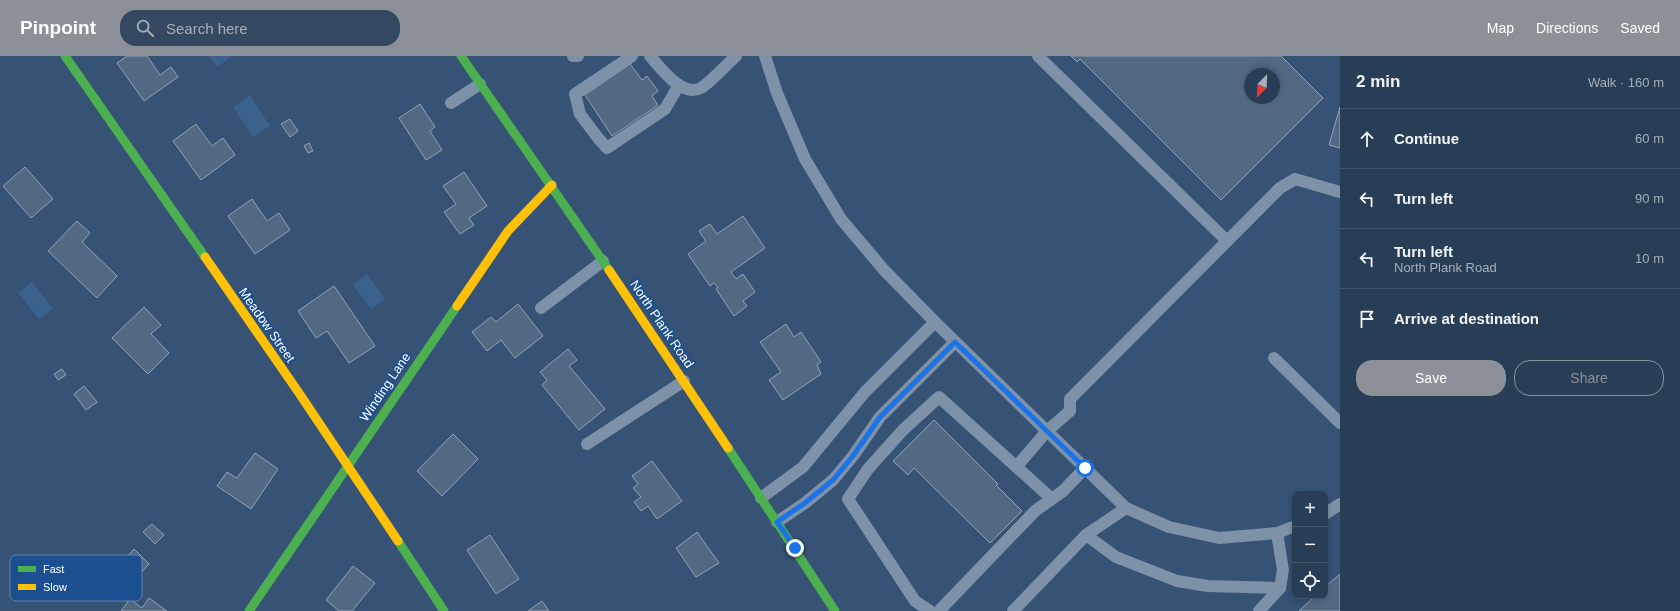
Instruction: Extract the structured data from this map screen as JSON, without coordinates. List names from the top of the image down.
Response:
{
  "streets": {
    "street": ["North Plank Road", "Meadow Street", "Winding Lane"]
  },
  "crossings": [
    ["North Plank Road", "Winding Lane"],
    ["Meadow Street", "Winding Lane"]
  ],
  "legend": ["Fast", "Slow"],
  "north": "bottom left",
  "page": {
    "header": "Pinpoint",
    "search": "Search here",
    "nav": ["Map", "Directions", "Saved"],
    "heading": ["2 min", "Walk · 160 m"],
    "list": [
      ["Continue", "60 m"],
      ["Turn left", "90 m"],
      ["Turn left", "North Plank Road", "10 m"],
      "Arrive at destination"
    ],
    "buttons": ["Save", "Share"],
    "map_buttons": ["+", "−"]
  }
}
